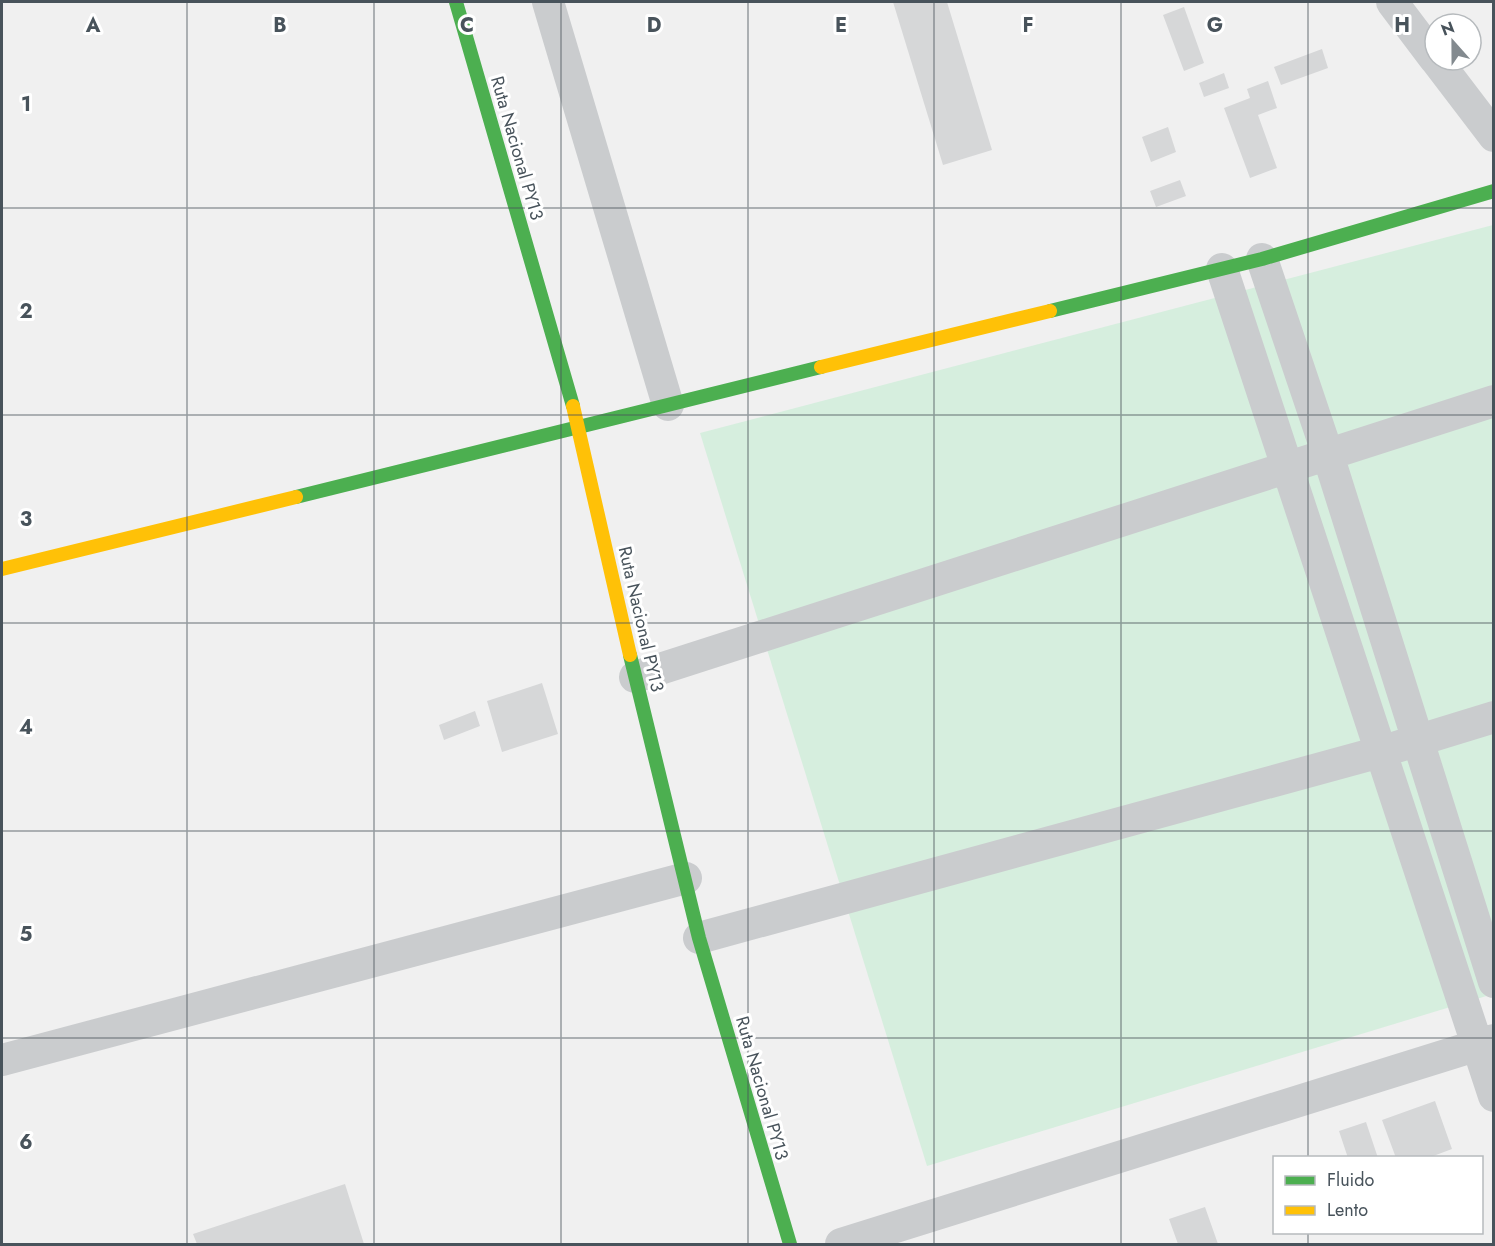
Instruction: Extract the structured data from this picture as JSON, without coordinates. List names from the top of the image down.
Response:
{
  "streets": {
    "main road": ["Ruta Nacional PY13"]
  },
  "legend": ["Fluido", "Lento"],
  "north": "top",
  "grid": {
    "columns": [
      "A",
      "B",
      "C",
      "D",
      "E",
      "F",
      "G",
      "H"
    ],
    "rows": [
      "1",
      "2",
      "3",
      "4",
      "5",
      "6"
    ]
  }
}
